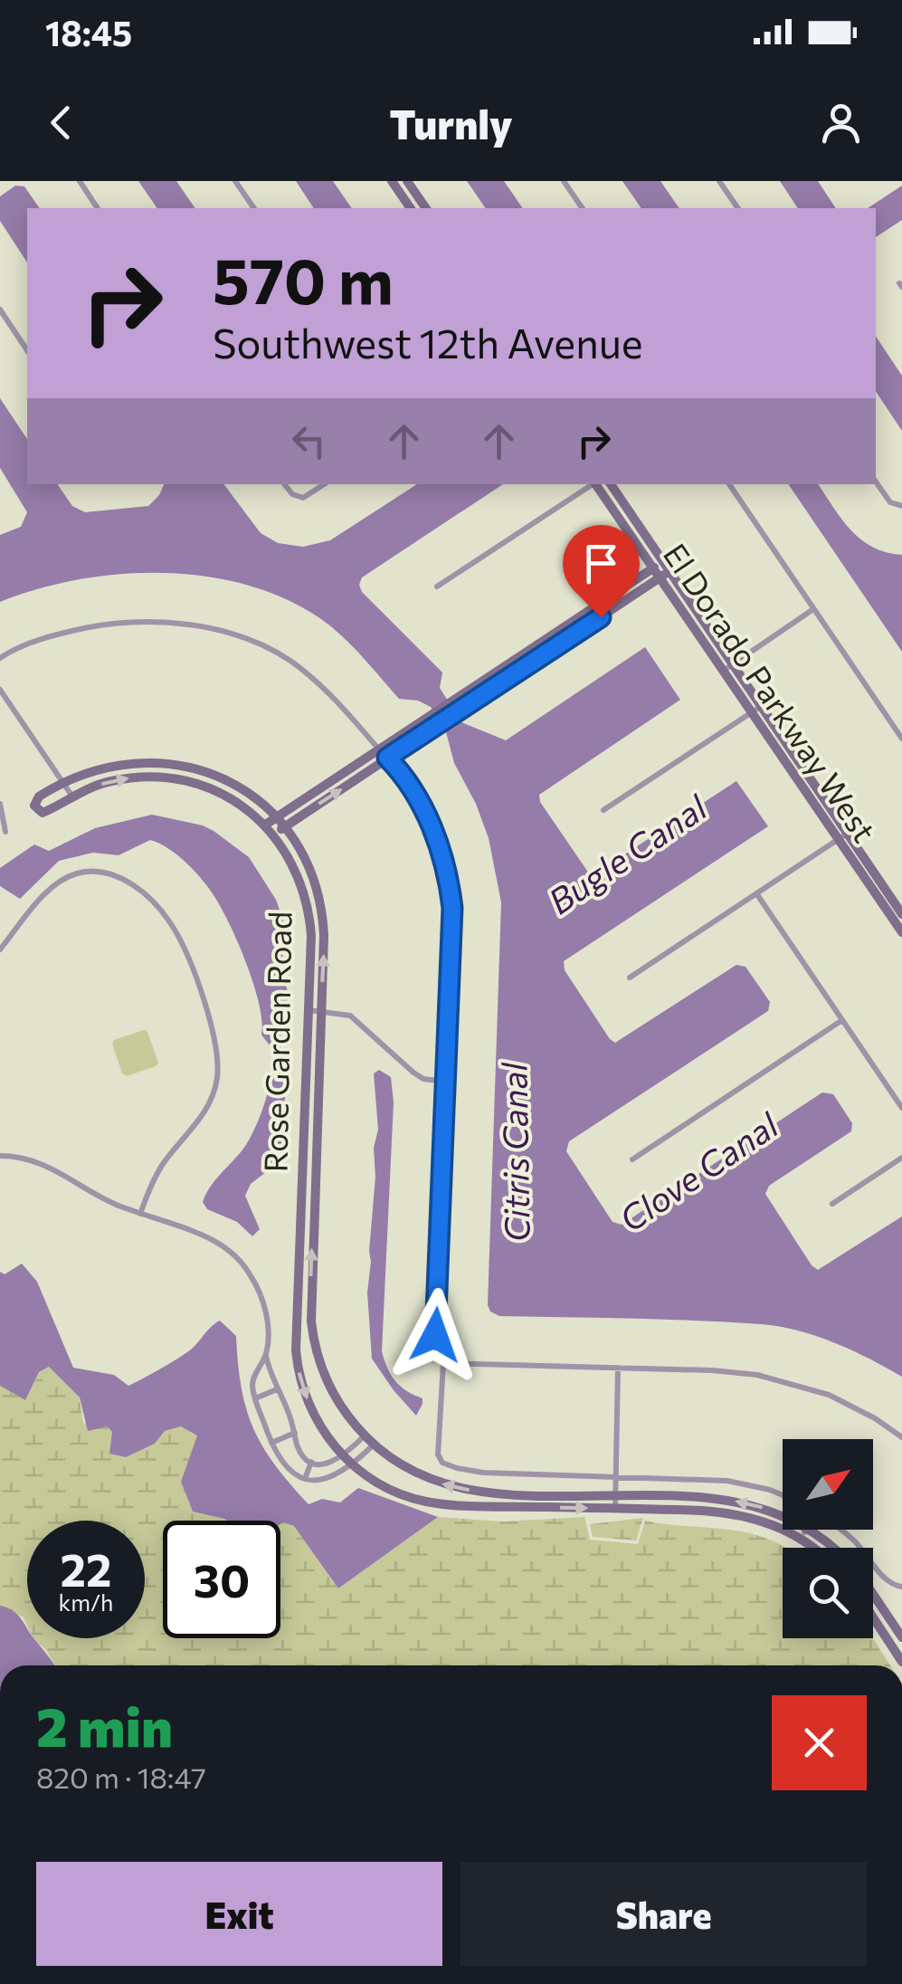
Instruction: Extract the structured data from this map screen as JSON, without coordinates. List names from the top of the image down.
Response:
{
  "streets": {
    "street": ["El Dorado Parkway West", "Rose Garden Road"]
  },
  "water": ["Bugle Canal", "Citris Canal", "Clove Canal"],
  "north": "top right",
  "page": {
    "status": "18:45",
    "header": "Turnly",
    "turn": ["570 m", "Southwest 12th Avenue"],
    "speed": "22 km/h",
    "limit": "30",
    "heading": ["2 min", "820 m · 18:47"],
    "buttons": ["Exit", "Share"]
  }
}
